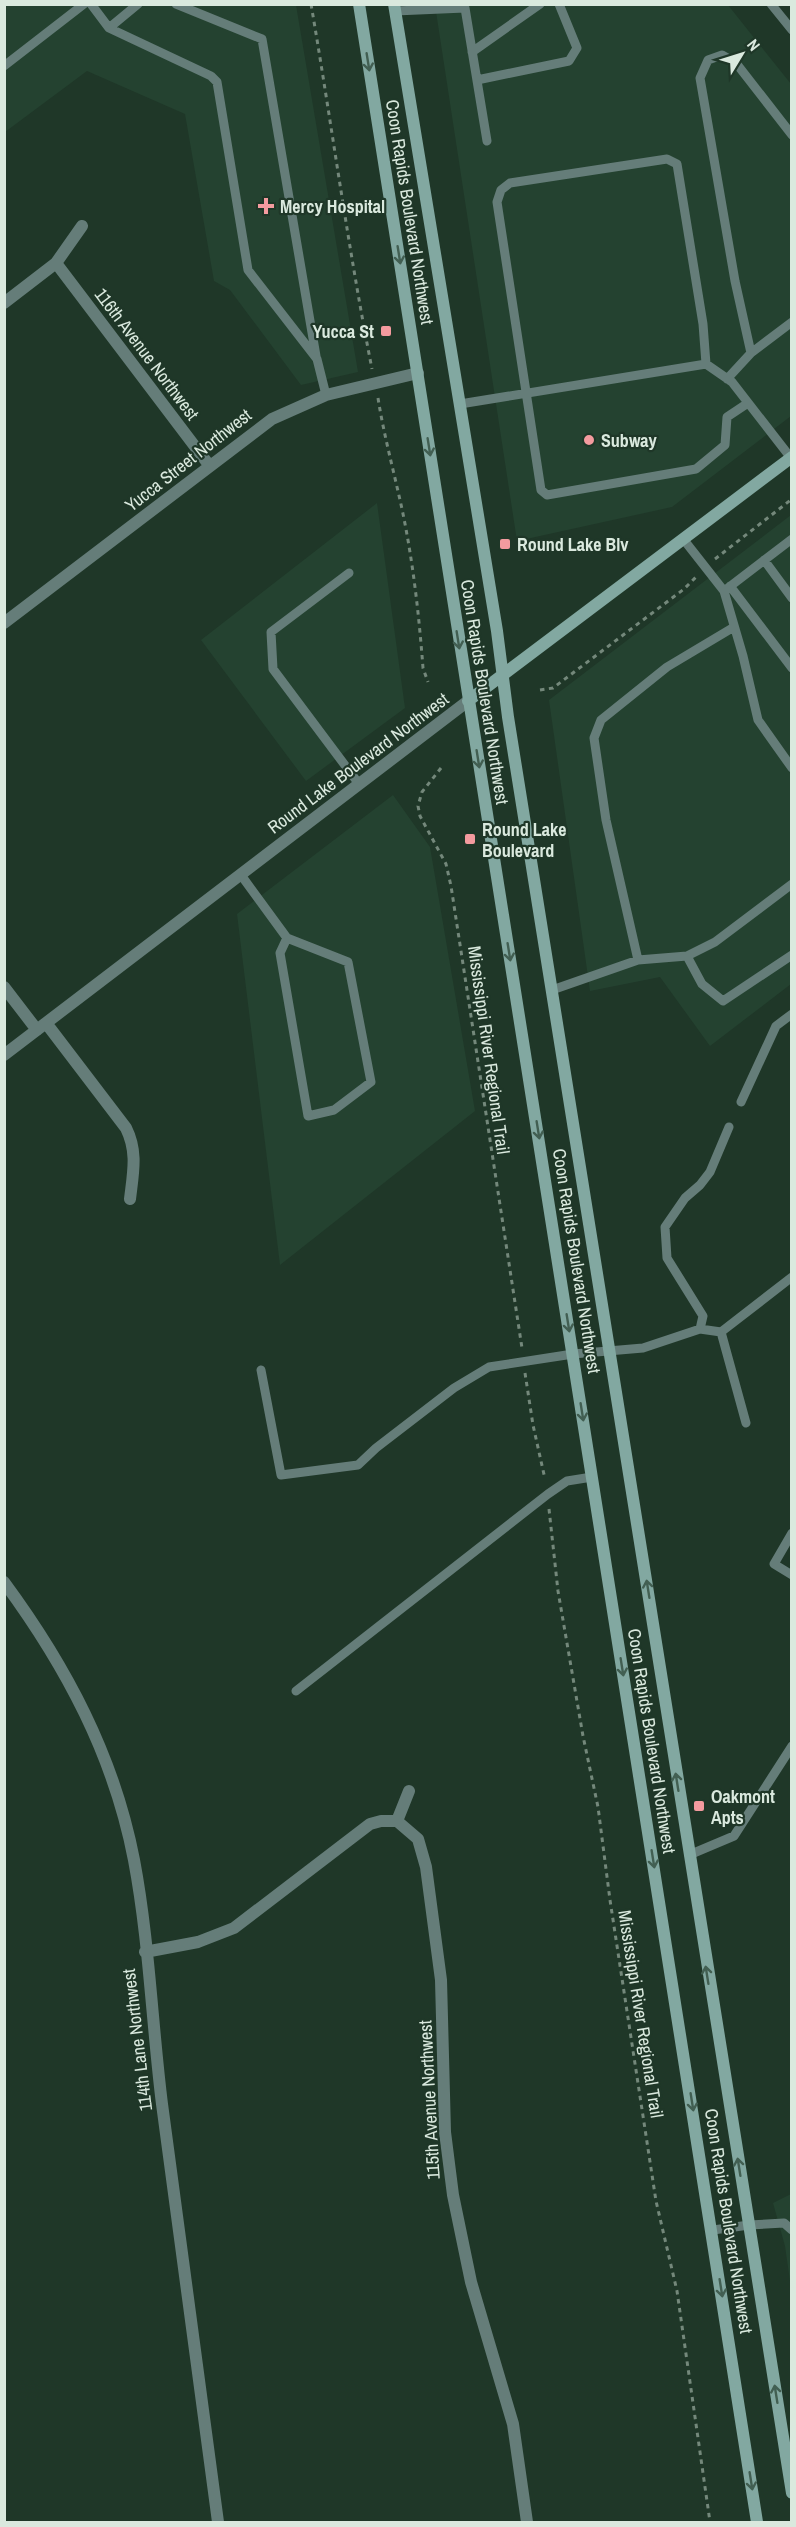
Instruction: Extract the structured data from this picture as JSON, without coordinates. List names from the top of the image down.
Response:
{
  "streets": {
    "main road": ["Coon Rapids Boulevard Northwest", "Round Lake Boulevard Northwest"],
    "street": [
      "116th Avenue Northwest",
      "Yucca Street Northwest",
      "114th Lane Northwest",
      "115th Avenue Northwest"
    ],
    "path": ["Mississippi River Regional Trail"]
  },
  "crossings": [
    ["Coon Rapids Boulevard Northwest", "Yucca Street Northwest"],
    ["Coon Rapids Boulevard Northwest", "Round Lake Boulevard Northwest"],
    ["116th Avenue Northwest", "Yucca Street Northwest"]
  ],
  "places": {
    "health": ["Mercy Hospital"],
    "transit": [
      "Yucca St",
      "Round Lake Blv",
      "Round Lake Boulevard",
      "Oakmont Apts"
    ],
    "other": ["Subway"]
  },
  "north": "top right"
}
